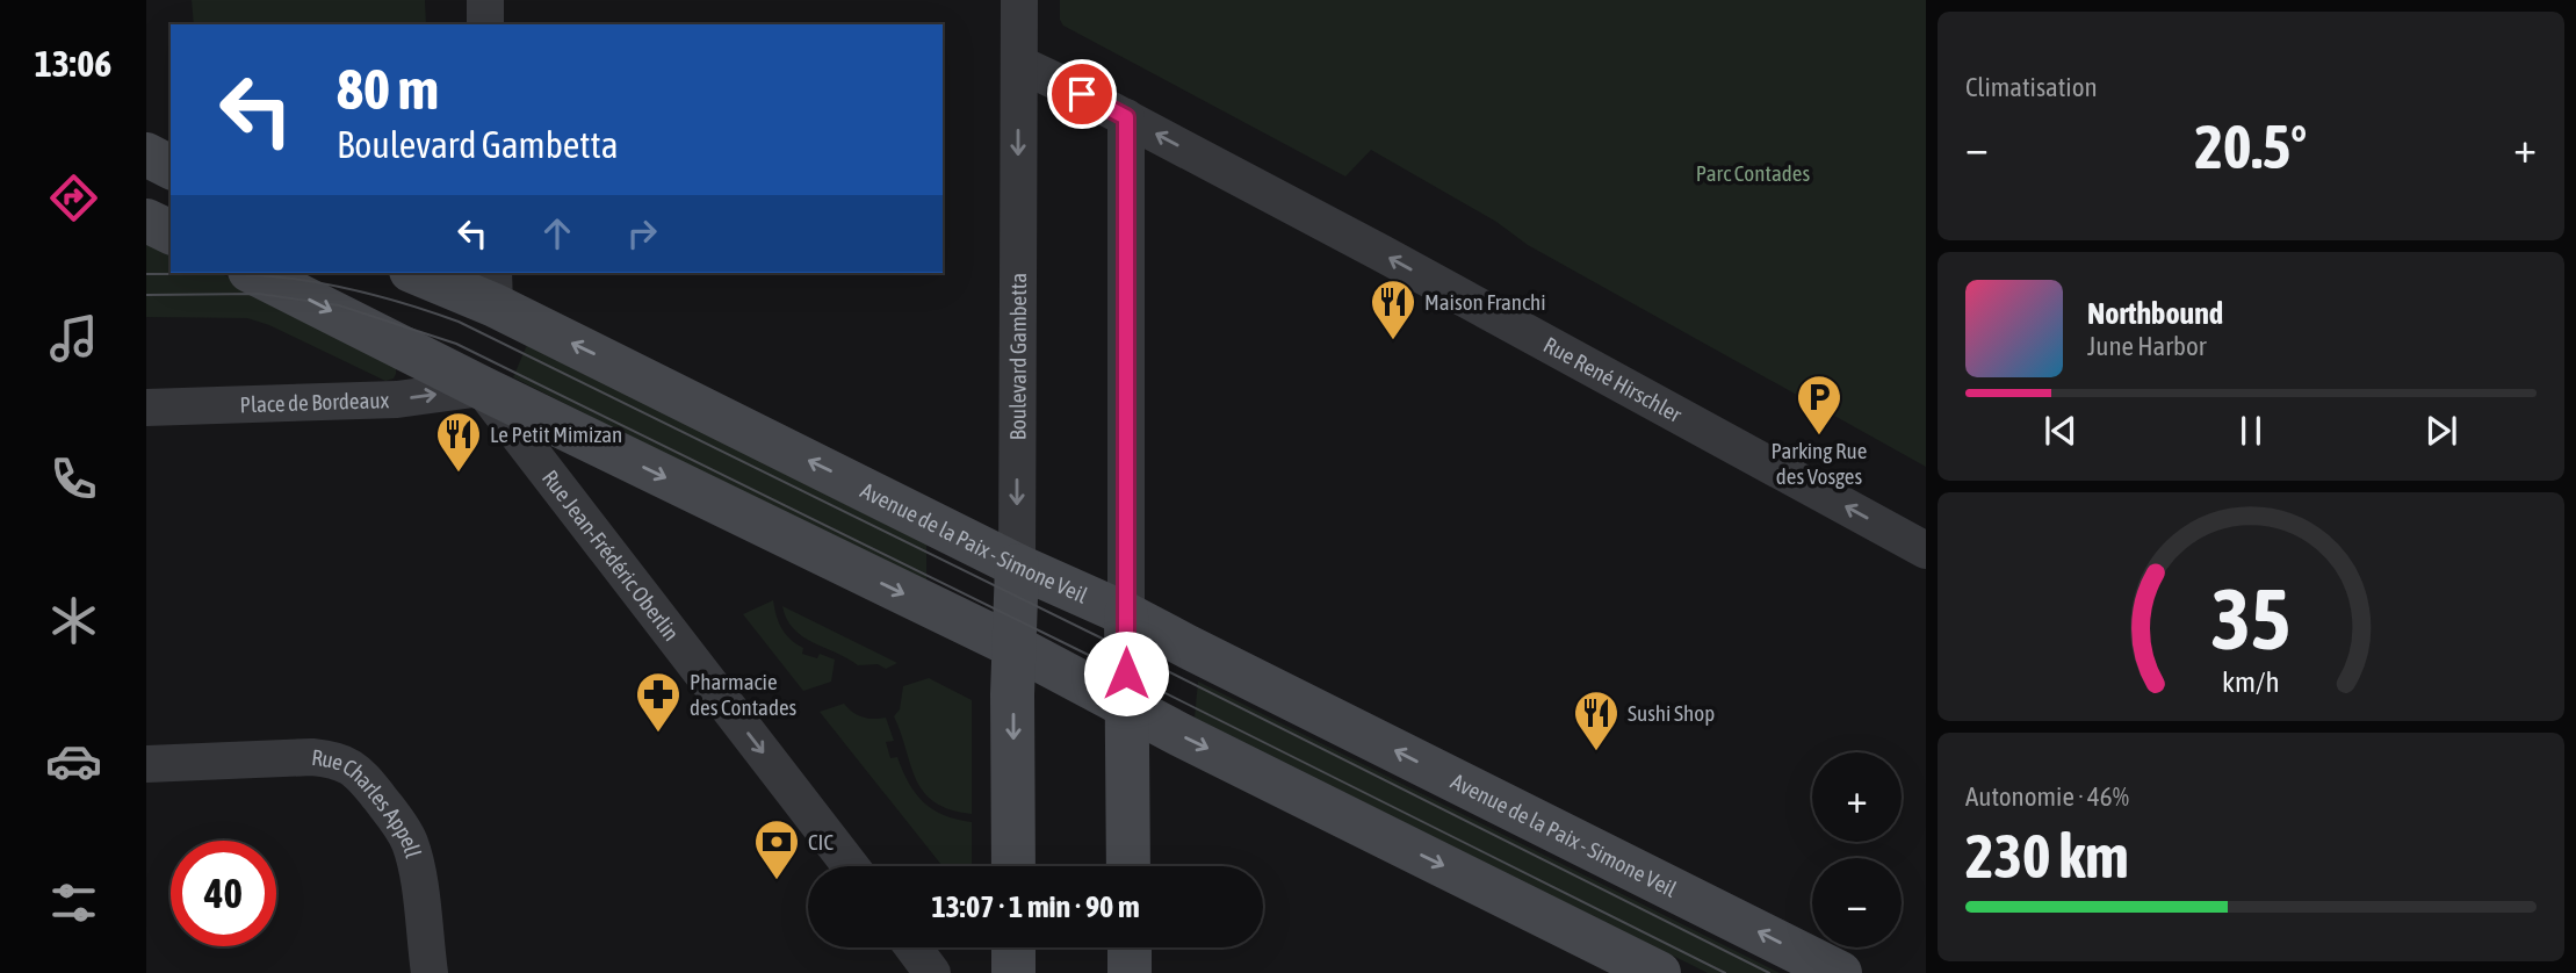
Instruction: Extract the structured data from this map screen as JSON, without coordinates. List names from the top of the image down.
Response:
{
  "streets": {
    "main road": ["Boulevard Gambetta", "Avenue de la Paix - Simone Veil"],
    "street": [
      "Rue René Hirschler",
      "Place de Bordeaux",
      "Rue Jean-Frédéric Oberlin",
      "Rue Charles Appell"
    ]
  },
  "crossings": [
    ["Boulevard Gambetta", "Avenue de la Paix - Simone Veil"],
    ["Place de Bordeaux", "Rue Jean-Frédéric Oberlin"]
  ],
  "one_way": ["Rue René Hirschler", "Place de Bordeaux", "Rue Jean-Frédéric Oberlin"],
  "parks": ["Parc Contades"],
  "places": {
    "restaurant": ["Maison Franchi", "Le Petit Mimizan", "Sushi Shop"],
    "parking": ["Parking Rue des Vosges"],
    "pharmacy": ["Pharmacie des Contades"],
    "bank": ["CIC"]
  },
  "page": {
    "tabs": "13:06",
    "tile": [
      "Climatisation",
      ["Autonomie · 46%", "230 km"]
    ],
    "turn": ["80 m", "Boulevard Gambetta"],
    "heat": ["−", "20.5°", "+"],
    "song": ["Northbound", "June Harbor"],
    "map_buttons": ["+", "−"],
    "limit": "40",
    "trip": "13:07 · 1 min · 90 m",
    "gauge": ["35", "km/h"]
  }
}
